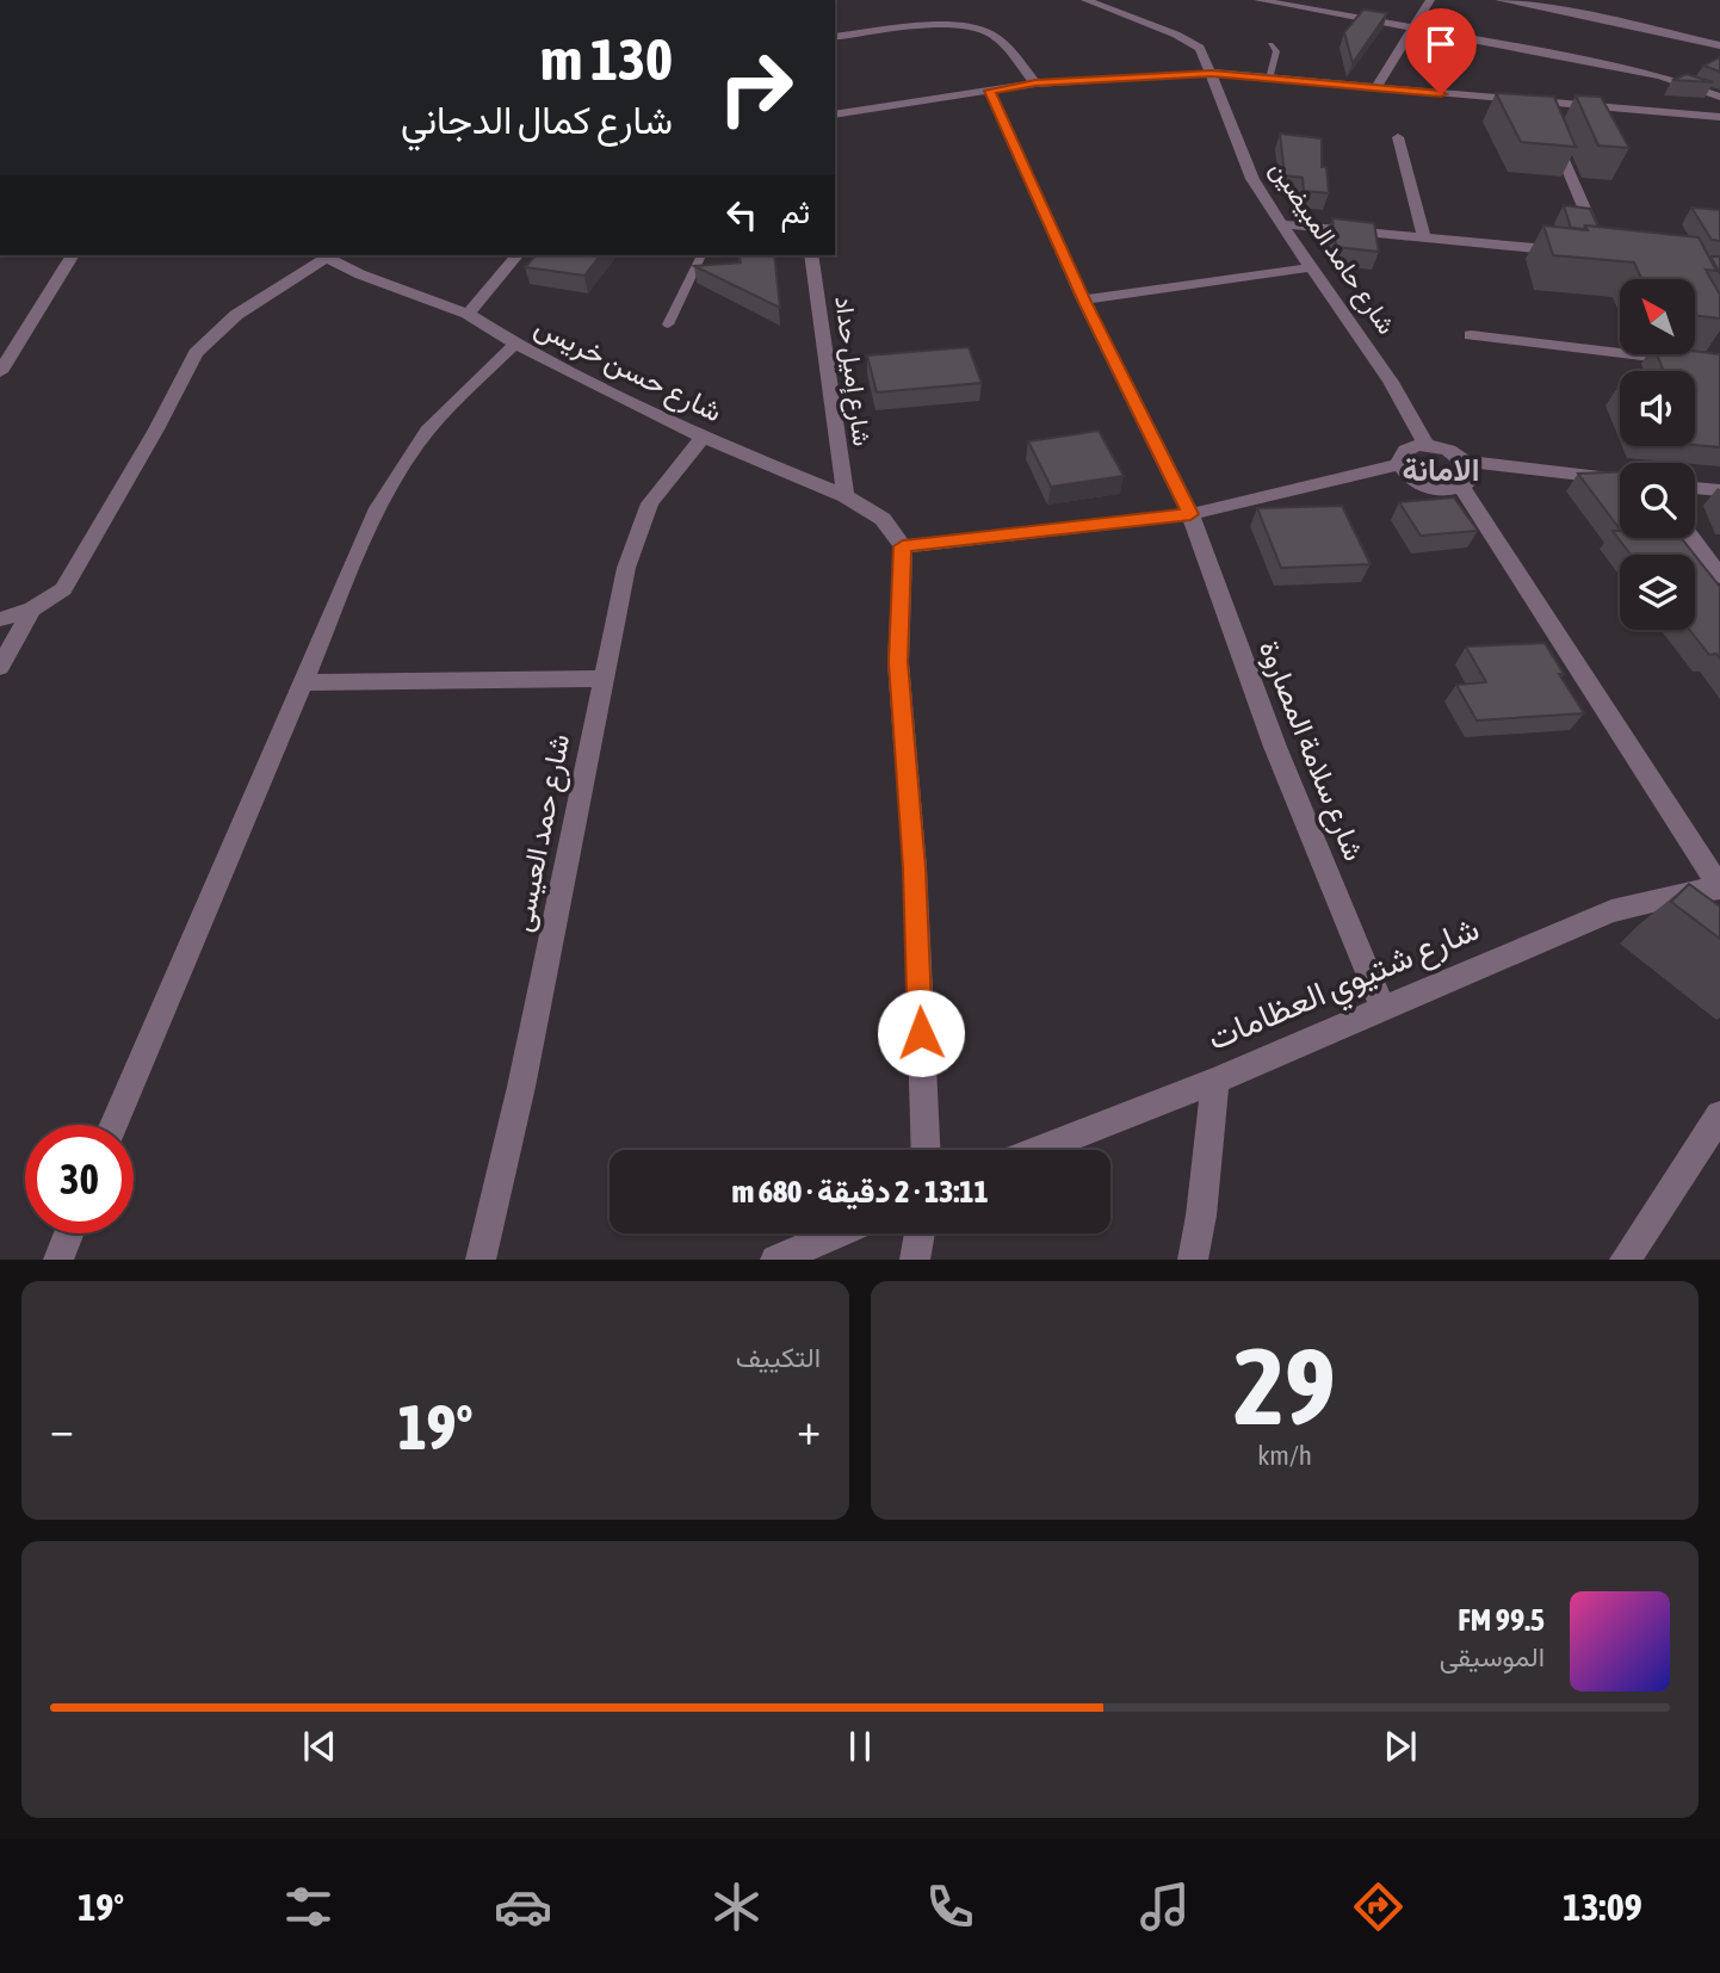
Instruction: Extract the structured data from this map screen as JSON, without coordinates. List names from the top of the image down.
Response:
{
  "streets": {
    "street": [
      "شارع حامد المبيضين",
      "شارع حسن خريس",
      "شارع إميل حداد",
      "شارع سلامة المصاروة",
      "شارع حمد العيسى",
      "شارع شتيوي العظامات"
    ]
  },
  "crossings": [
    ["شارع حسن خريس", "شارع إميل حداد"],
    ["شارع حسن خريس", "شارع حمد العيسى"],
    ["شارع سلامة المصاروة", "شارع شتيوي العظامات"]
  ],
  "districts": ["الامانة"],
  "north": "top left",
  "page": {
    "turn": ["130 m", "شارع كمال الدجاني"],
    "then": "ثم",
    "limit": "30",
    "trip": "13:11 · 2 دقيقة · 680 m",
    "tile": [
      ["29", "km/h"],
      "التكييف"
    ],
    "heat": ["−", "19°", "+"],
    "song": ["99.5 FM", "الموسيقى"],
    "tabs": ["13:09", "19°"]
  }
}
